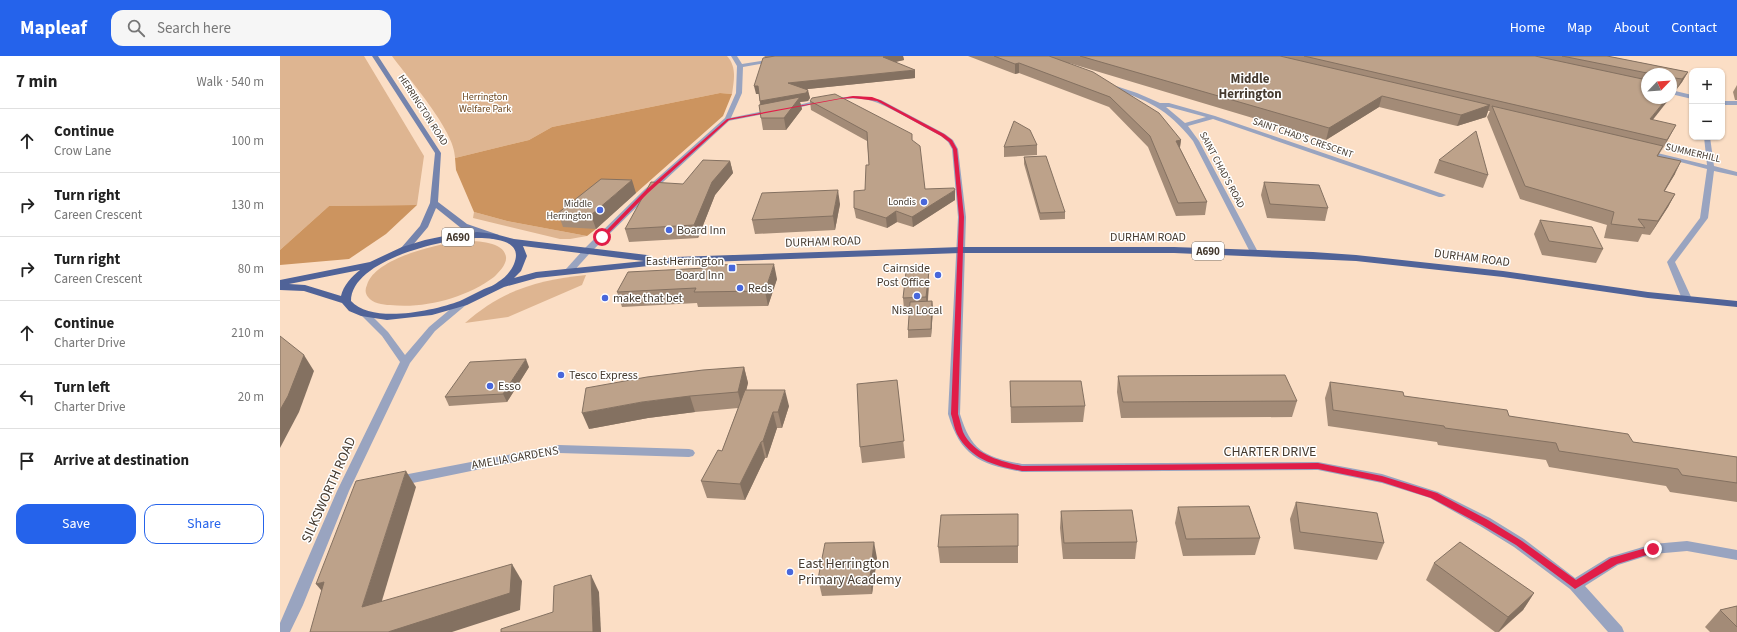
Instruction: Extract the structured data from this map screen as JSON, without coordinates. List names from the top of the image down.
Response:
{
  "streets": {
    "highway": ["A690", "DURHAM ROAD"],
    "main road": ["HERRINGTON ROAD"],
    "street": [
      "SAINT CHAD'S CRESCENT",
      "SUMMERHILL",
      "SAINT CHAD'S ROAD",
      "CHARTER DRIVE",
      "AMELIA GARDENS",
      "SILKSWORTH ROAD"
    ]
  },
  "crossings": [
    ["HERRINGTON ROAD", "DURHAM ROAD"],
    ["SAINT CHAD'S CRESCENT", "SAINT CHAD'S ROAD"],
    ["SAINT CHAD'S ROAD", "DURHAM ROAD"],
    ["DURHAM ROAD", "CHARTER DRIVE"],
    ["DURHAM ROAD", "SILKSWORTH ROAD"]
  ],
  "districts": ["Middle Herrington"],
  "parks": ["Herrington Welfare Park"],
  "places": {
    "other": [
      "Londis",
      "Middle Herrington",
      "Board Inn",
      "Cairnside Post Office",
      "Reds",
      "Nisa Local",
      "make that bet",
      "Tesco Express",
      "Esso",
      "East Herrington Primary Academy"
    ],
    "transit": ["East Herrington Board Inn"]
  },
  "north": "top right",
  "page": {
    "header": "Mapleaf",
    "search": "Search here",
    "nav": [
      "Home",
      "Map",
      "About",
      "Contact"
    ],
    "heading": ["7 min", "Walk · 540 m"],
    "map_buttons": ["+", "−"],
    "list": [
      ["Continue", "Crow Lane", "100 m"],
      ["Turn right", "Careen Crescent", "130 m"],
      ["Turn right", "Careen Crescent", "80 m"],
      ["Continue", "Charter Drive", "210 m"],
      ["Turn left", "Charter Drive", "20 m"],
      "Arrive at destination"
    ],
    "buttons": ["Save", "Share"]
  }
}
